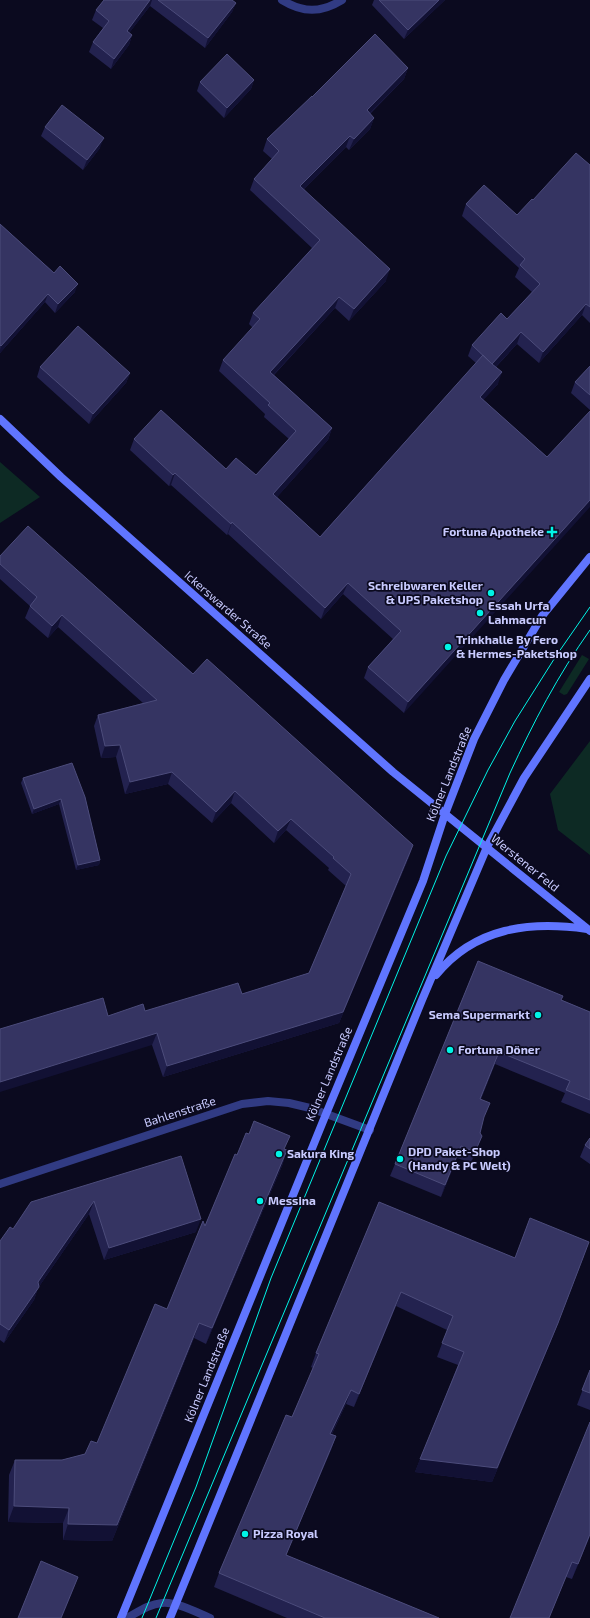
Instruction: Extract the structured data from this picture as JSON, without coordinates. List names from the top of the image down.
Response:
{
  "streets": {
    "main road": ["Ickerswarder Straße", "Kölner Landstraße", "Werstener Feld"],
    "street": ["Bahlenstraße"]
  },
  "crossings": [
    ["Ickerswarder Straße", "Kölner Landstraße"],
    ["Ickerswarder Straße", "Werstener Feld"],
    ["Kölner Landstraße", "Werstener Feld"],
    ["Kölner Landstraße", "Bahlenstraße"]
  ],
  "places": {
    "health": ["Fortuna Apotheke"],
    "other": [
      "Schreibwaren Keller & UPS Paketshop",
      "Essah Urfa Lahmacun",
      "Trinkhalle By Fero & Hermes-Paketshop",
      "Sema Supermarkt",
      "Fortuna Döner",
      "Sakura King",
      "DPD Paket-Shop (Handy & PC Welt)",
      "Messina",
      "Pizza Royal"
    ]
  }
}
